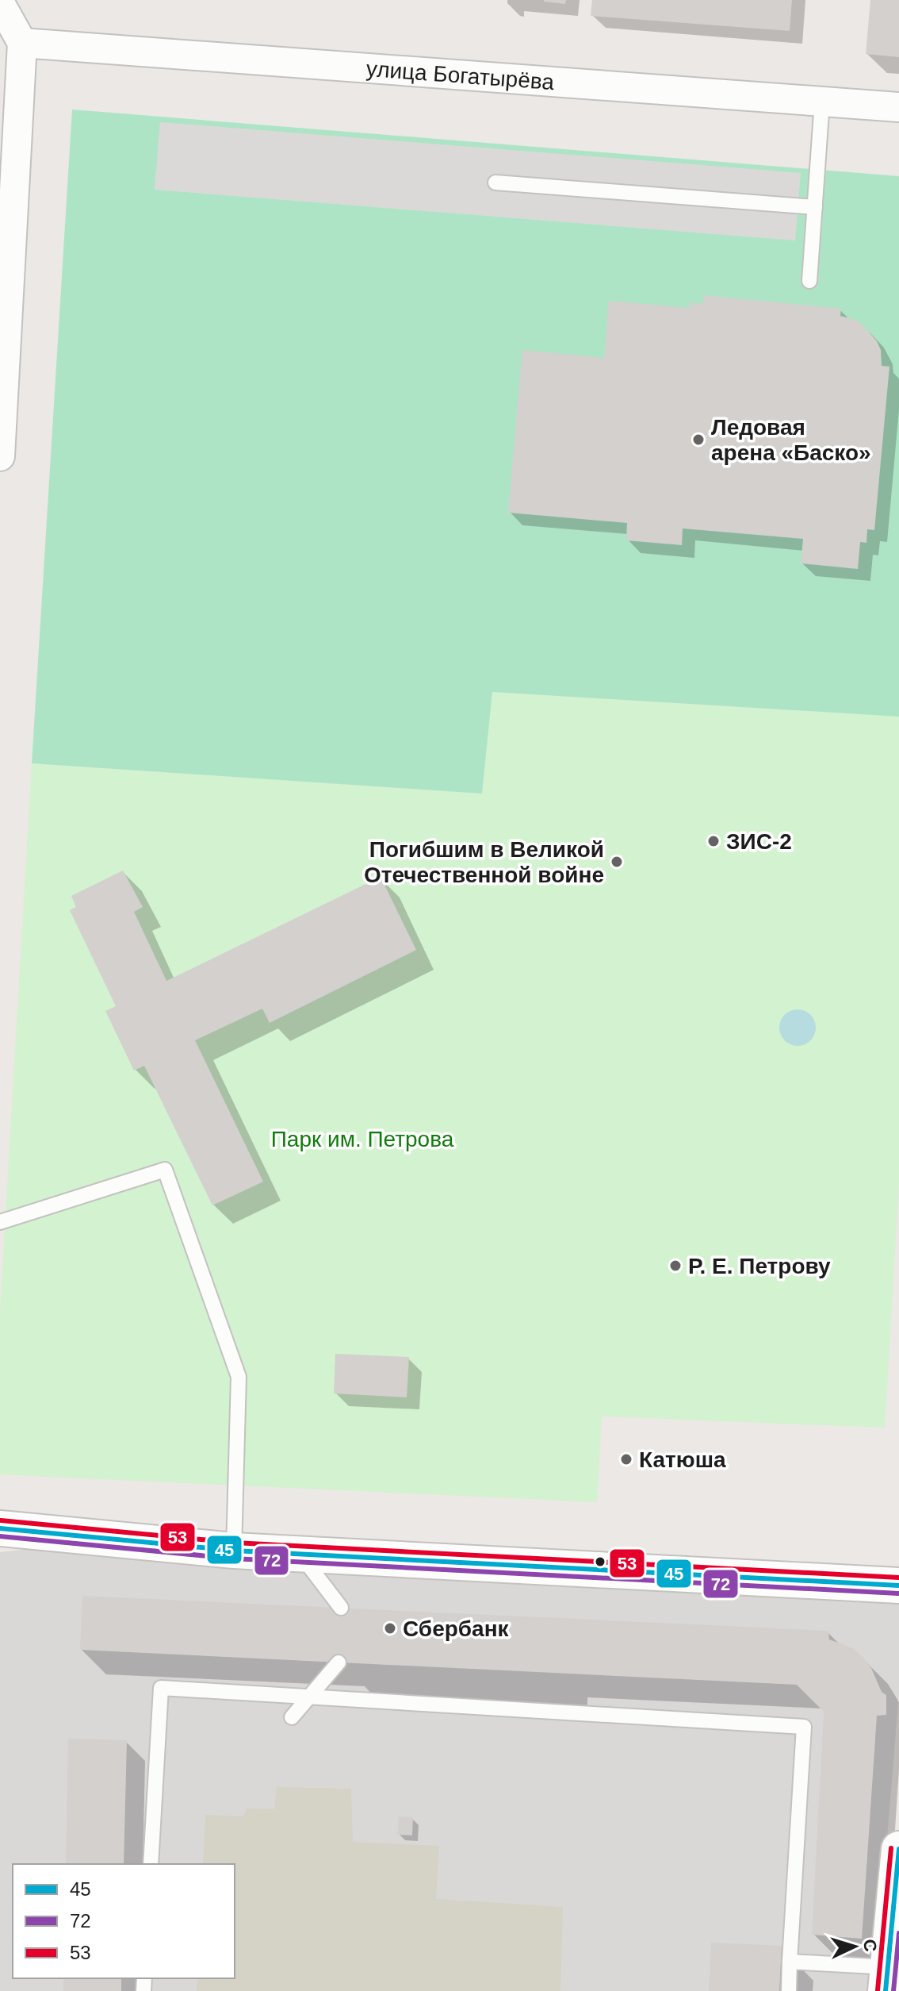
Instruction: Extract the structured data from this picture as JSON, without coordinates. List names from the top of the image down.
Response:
{
  "streets": {
    "street": ["улица Богатырёва"]
  },
  "parks": ["Парк им. Петрова"],
  "places": [
    "Ледовая арена «Баско»",
    "ЗИС-2",
    "Погибшим в Великой Отечественной войне",
    "Р. Е. Петрову",
    "Катюша",
    "Сбербанк"
  ],
  "lines": ["transit line 53", "transit line 45", "transit line 72"],
  "legend": ["45", "72", "53"],
  "north": "right"
}
